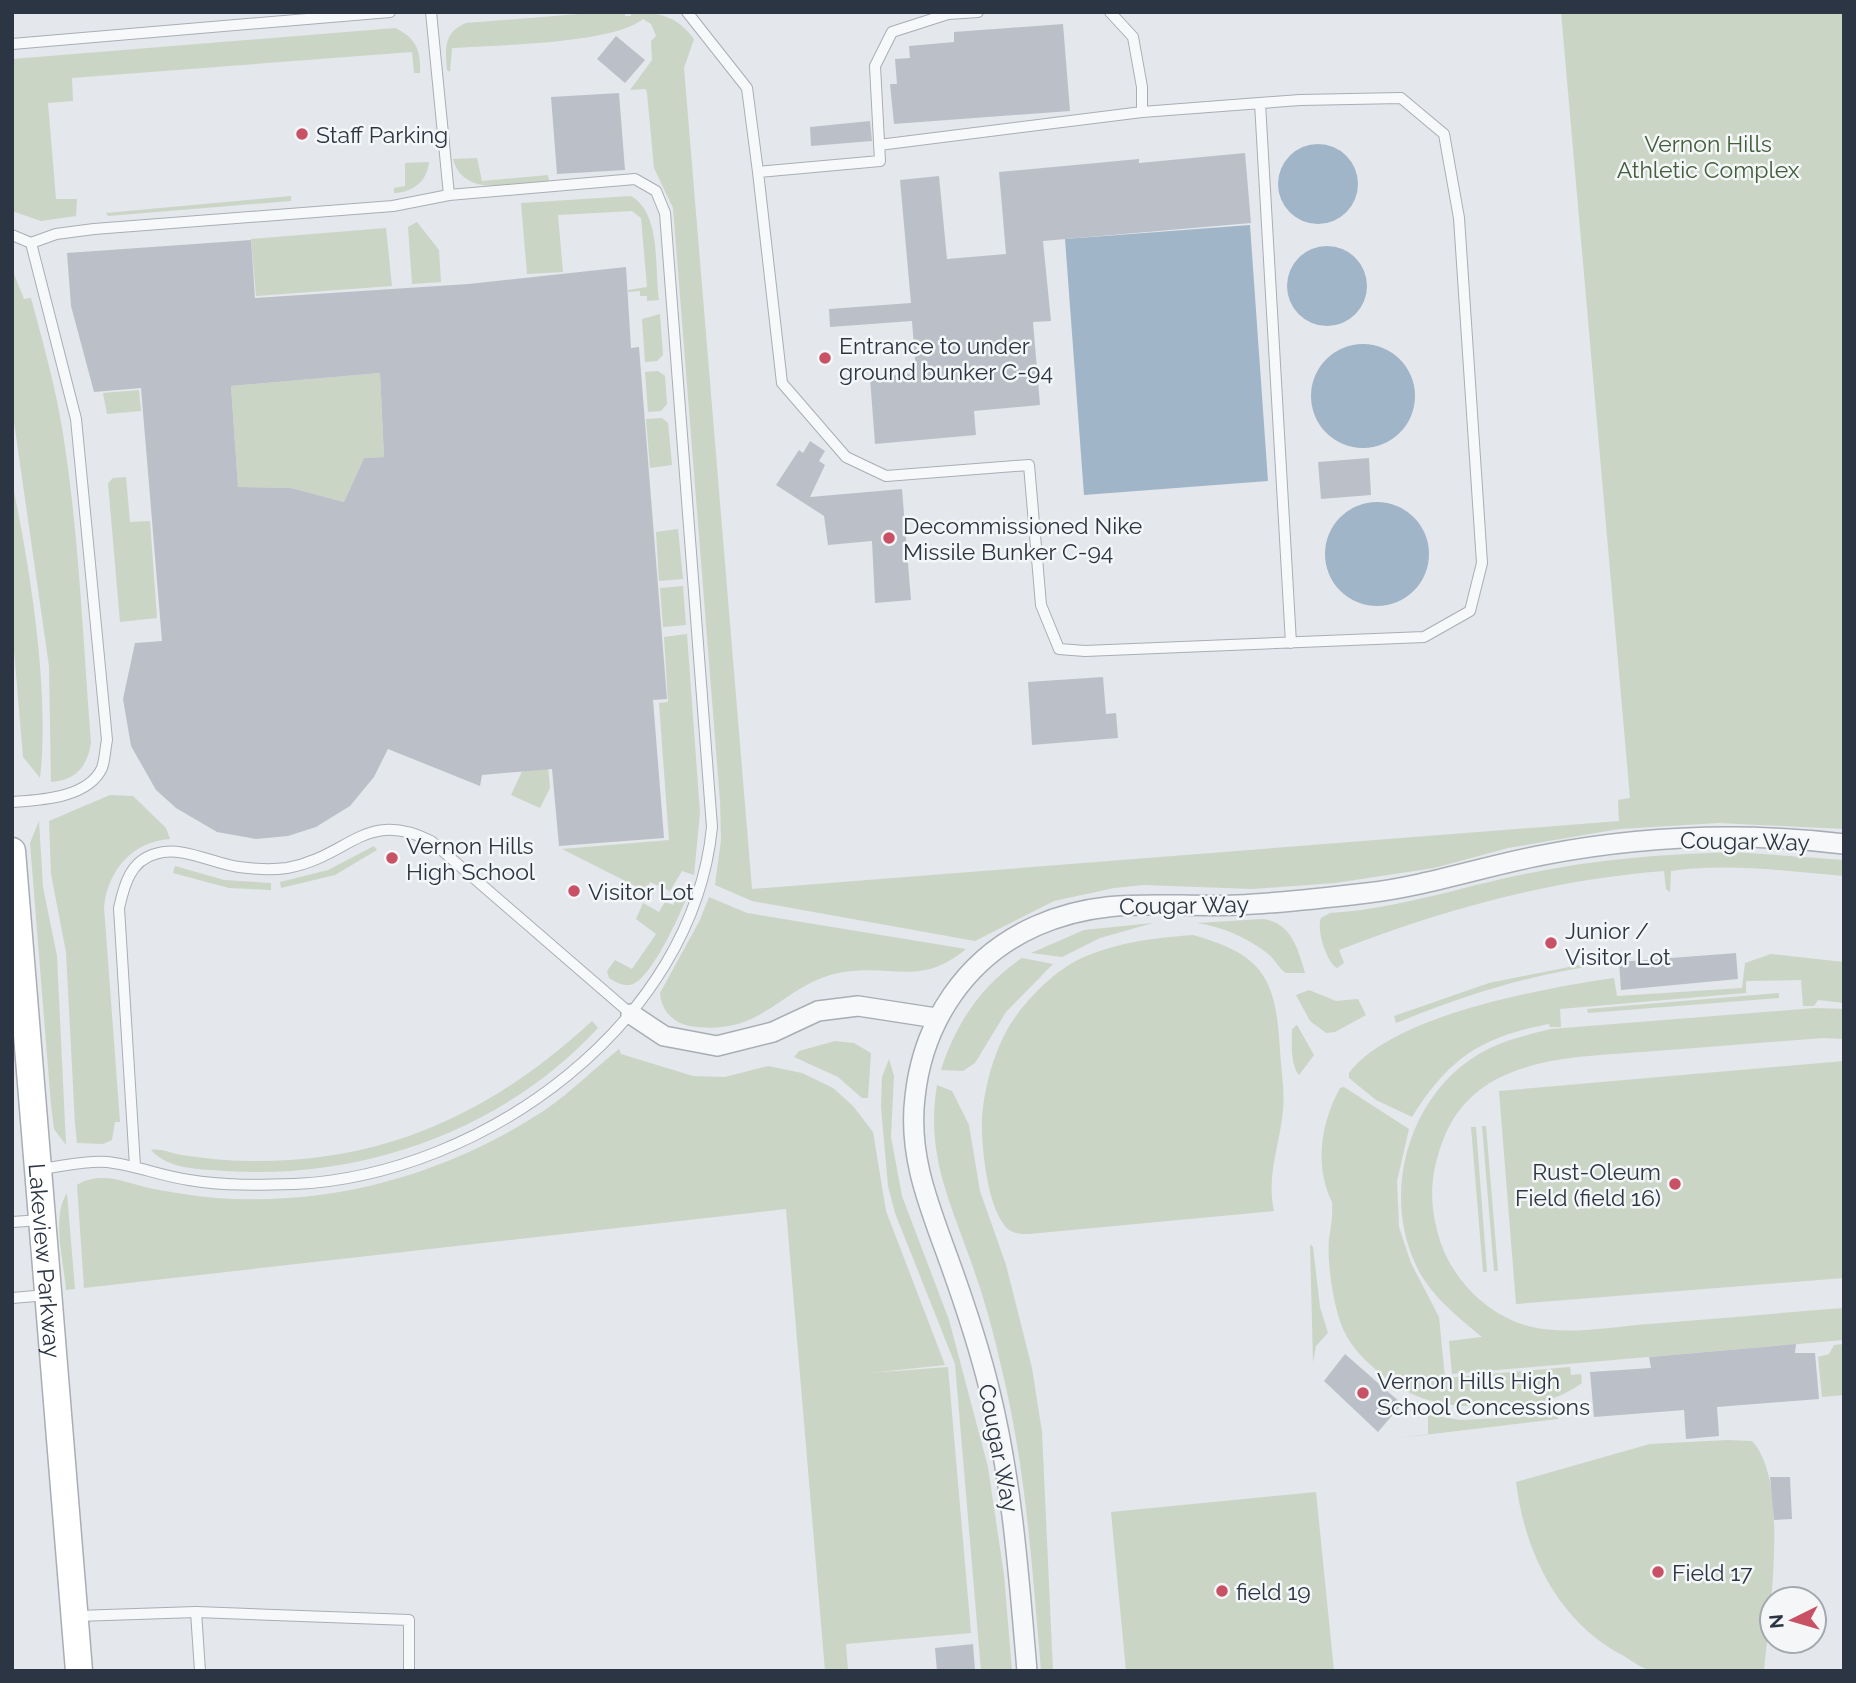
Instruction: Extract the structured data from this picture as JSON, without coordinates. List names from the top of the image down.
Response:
{
  "streets": {
    "street": ["Cougar Way", "Lakeview Parkway"]
  },
  "parks": ["Vernon Hills Athletic Complex"],
  "places": [
    "Staff Parking",
    "Entrance to under ground bunker C-94",
    "Decommissioned Nike Missile Bunker C-94",
    "Vernon Hills High School",
    "Visitor Lot",
    "Junior / Visitor Lot",
    "Rust-Oleum Field (field 16)",
    "Vernon Hills High School Concessions",
    "Field 17",
    "field 19"
  ],
  "north": "left"
}
